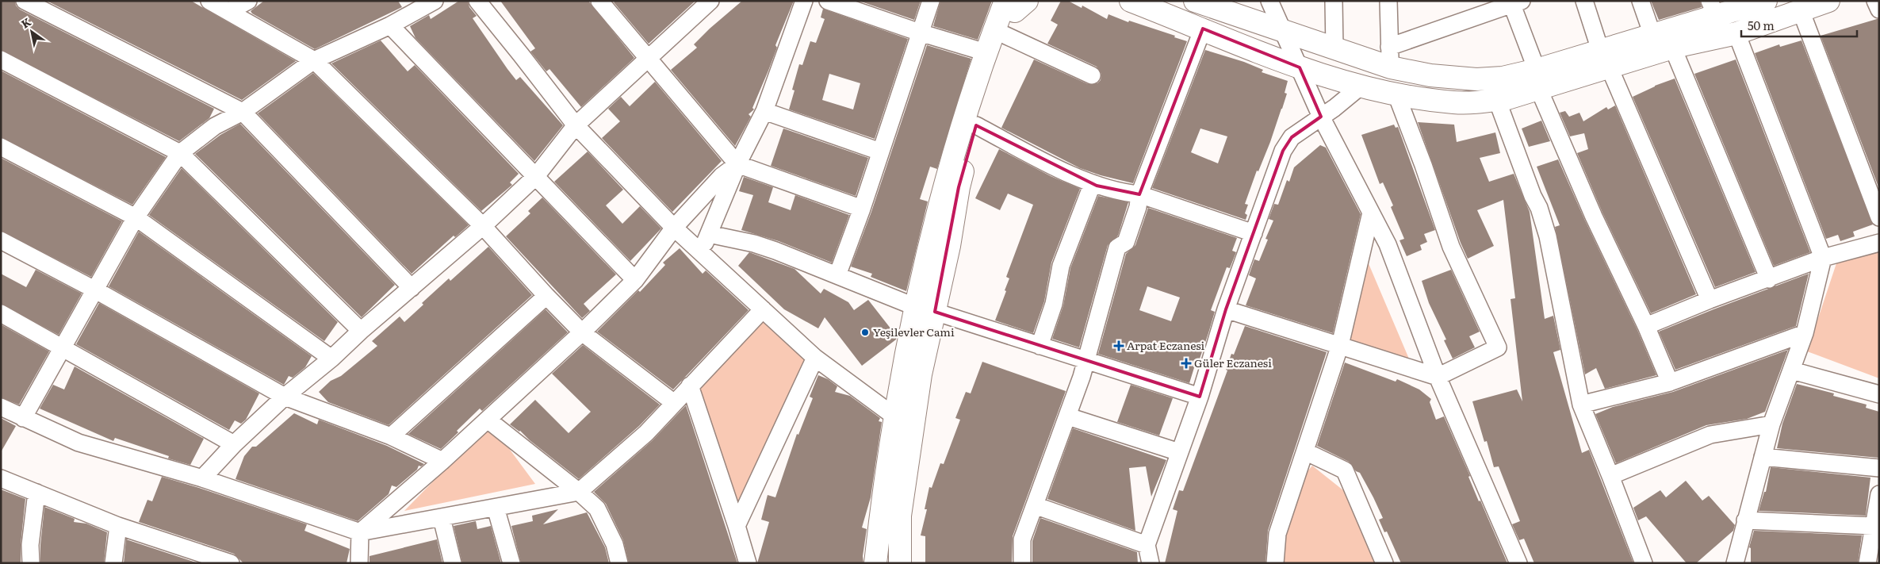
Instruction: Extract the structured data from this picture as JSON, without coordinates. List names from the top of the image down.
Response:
{
  "places": {
    "other": ["Yeşilevler Cami"],
    "health": ["Arpat Eczanesi", "Güler Eczanesi"]
  },
  "scale_bar": "50 m",
  "north": "top left"
}
